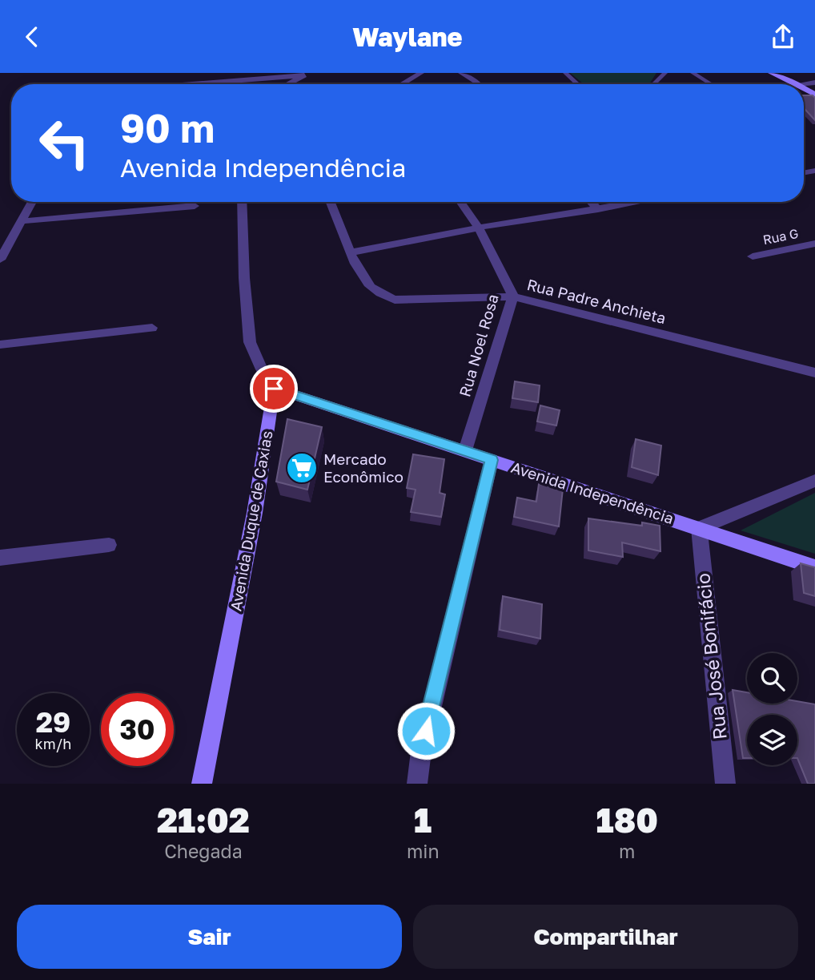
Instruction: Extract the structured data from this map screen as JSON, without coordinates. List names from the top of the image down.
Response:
{
  "streets": {
    "street": [
      "Rua G",
      "Rua Padre Anchieta",
      "Rua Noel Rosa",
      "Avenida Independência",
      "Avenida Duque de Caxias",
      "Rua José Bonifácio"
    ]
  },
  "crossings": [
    ["Rua Padre Anchieta", "Rua Noel Rosa"],
    ["Rua Noel Rosa", "Avenida Independência"],
    ["Avenida Independência", "Avenida Duque de Caxias"],
    ["Avenida Independência", "Rua José Bonifácio"]
  ],
  "places": {
    "supermarket": ["Mercado Econômico"]
  },
  "page": {
    "header": "Waylane",
    "turn": ["90 m", "Avenida Independência"],
    "speed": "29 km/h",
    "limit": "30",
    "eta": [
      "21:02",
      "Chegada",
      "1",
      "min",
      "180",
      "m"
    ],
    "buttons": ["Sair", "Compartilhar"]
  }
}
